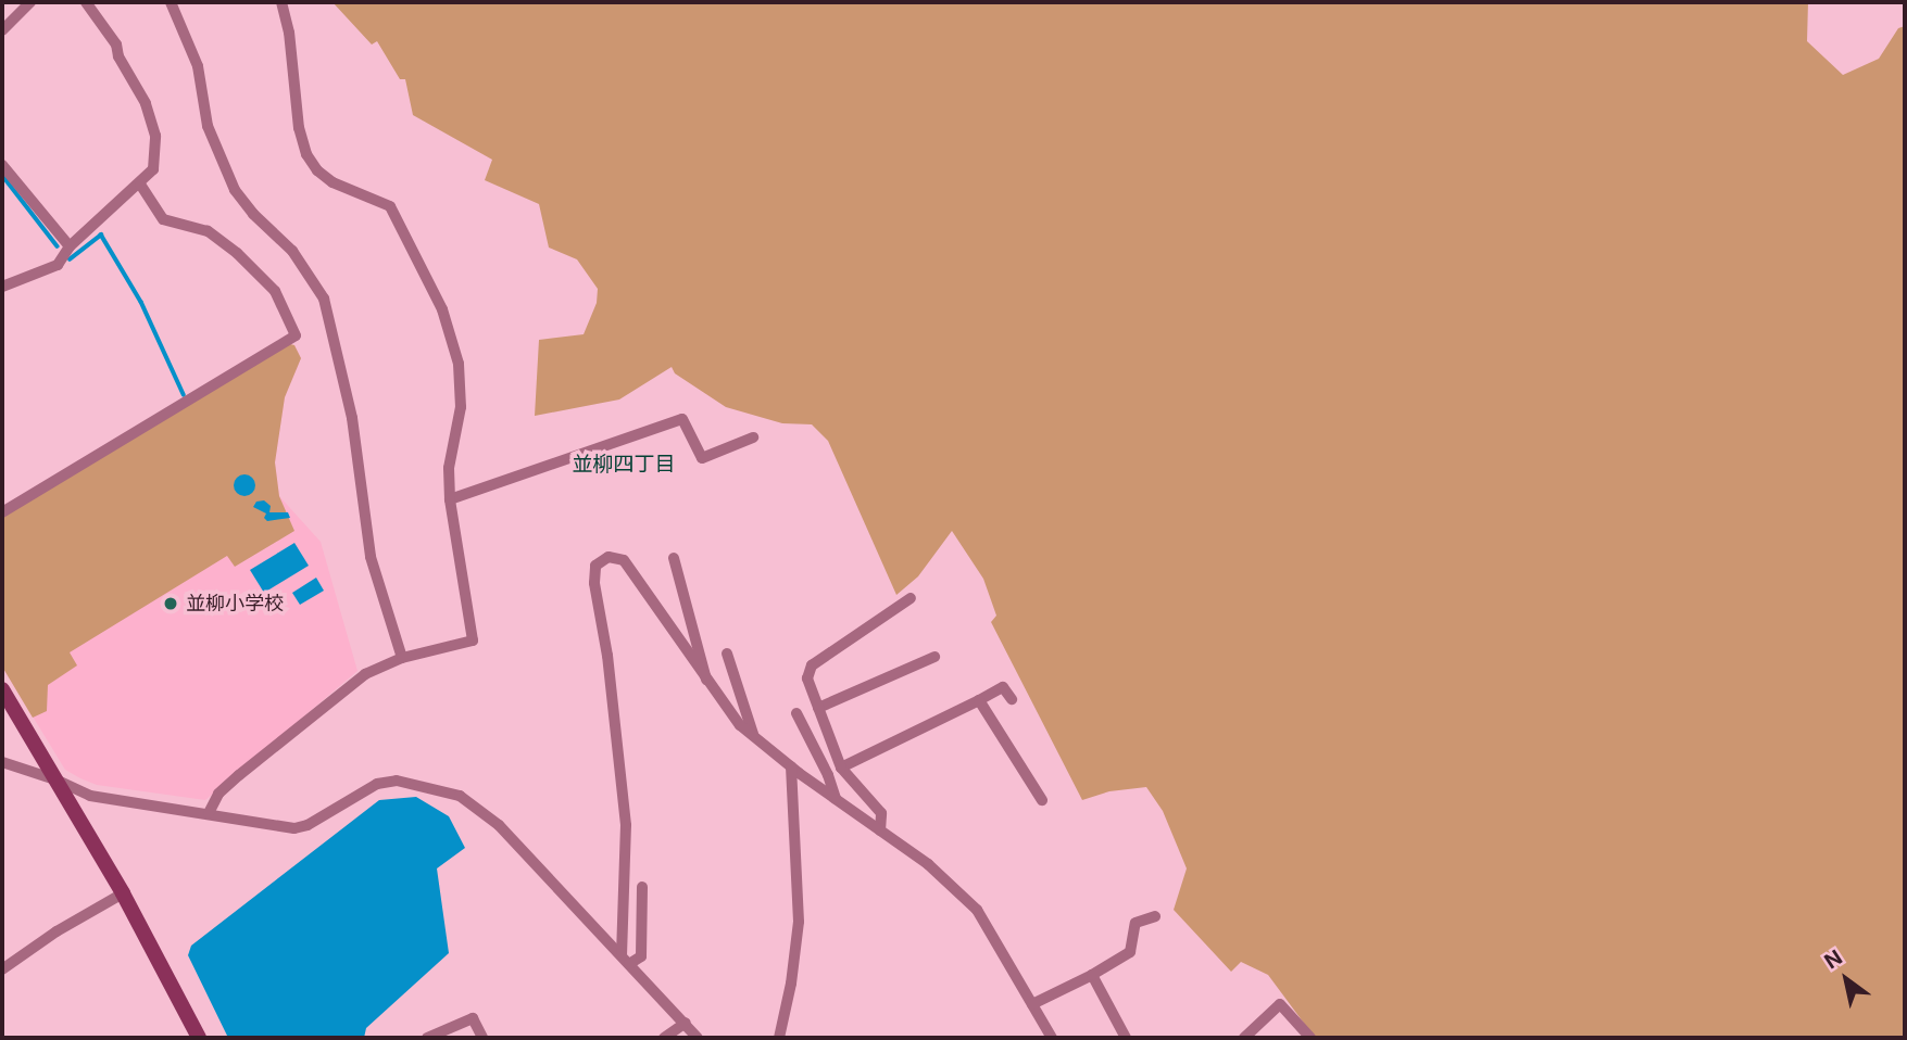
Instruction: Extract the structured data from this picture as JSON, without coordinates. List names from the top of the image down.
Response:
{
  "districts": ["並柳四丁目"],
  "places": ["並柳小学校"],
  "north": "top left"
}
